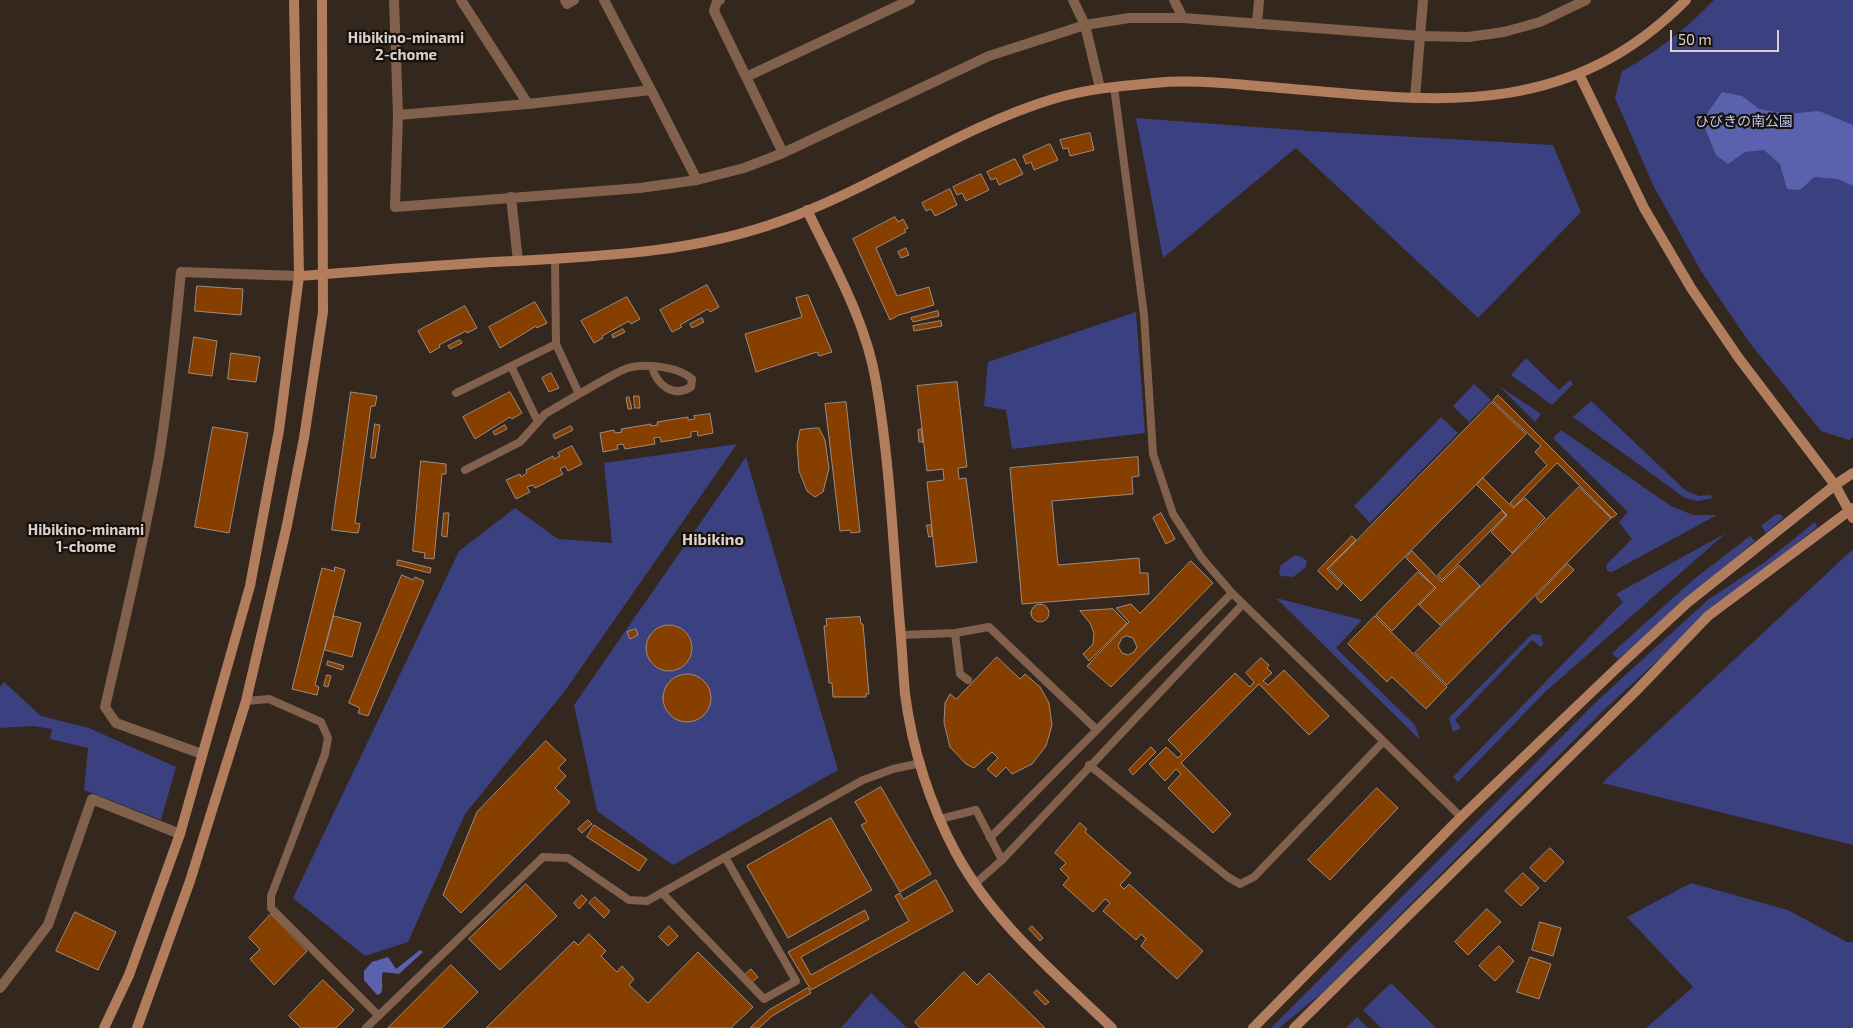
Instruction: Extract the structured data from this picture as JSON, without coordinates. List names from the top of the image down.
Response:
{
  "districts": ["Hibikino-minami 2-chome", "Hibikino-minami 1-chome", "Hibikino"],
  "parks": ["ひびきの南公園"],
  "scale_bar": "50 m"
}
